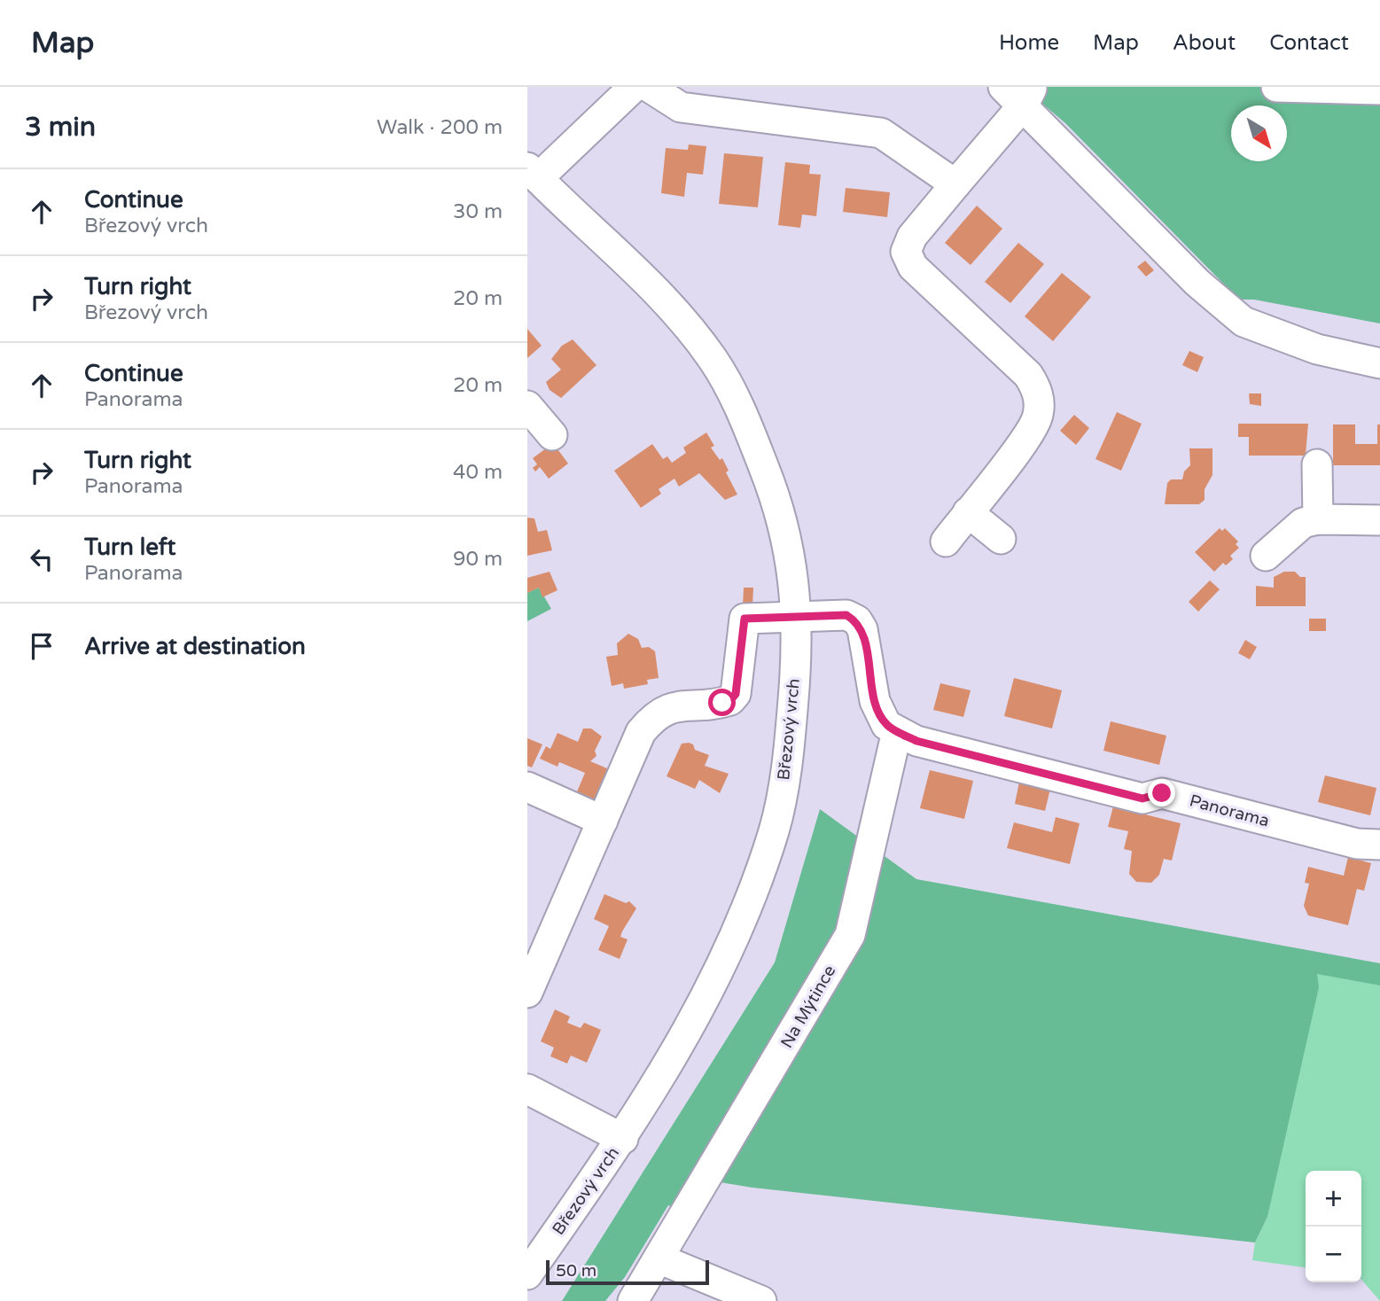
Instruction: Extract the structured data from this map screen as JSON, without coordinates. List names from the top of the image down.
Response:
{
  "streets": {
    "street": ["Březový vrch", "Panorama", "Na Mýtince"]
  },
  "crossings": [
    ["Březový vrch", "Panorama"],
    ["Panorama", "Na Mýtince"]
  ],
  "scale_bar": "50 m",
  "north": "bottom right",
  "page": {
    "header": "Map",
    "nav": [
      "Home",
      "Map",
      "About",
      "Contact"
    ],
    "heading": ["3 min", "Walk · 200 m"],
    "list": [
      ["Continue", "Březový vrch", "30 m"],
      ["Turn right", "Březový vrch", "20 m"],
      ["Continue", "Panorama", "20 m"],
      ["Turn right", "Panorama", "40 m"],
      ["Turn left", "Panorama", "90 m"],
      "Arrive at destination"
    ],
    "map_buttons": ["+", "−"],
    "scale": "50 m"
  }
}
